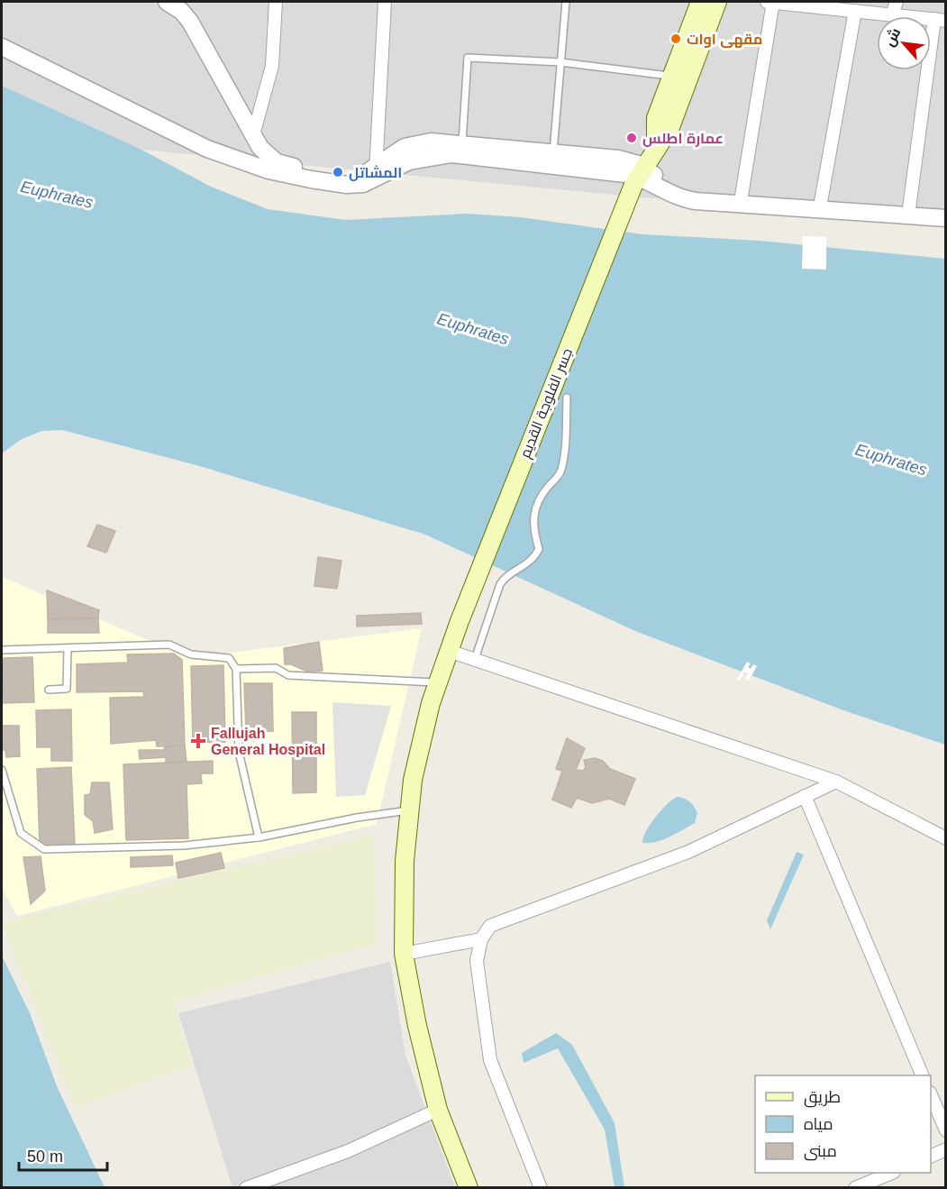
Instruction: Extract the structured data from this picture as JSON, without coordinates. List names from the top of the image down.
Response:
{
  "streets": {
    "main road": ["جسر الفلوجة القديم"]
  },
  "water": ["Euphrates"],
  "places": {
    "other": ["مقهى اوات", "عمارة اطلس", "المشاتل"],
    "health": ["Fallujah General Hospital"]
  },
  "legend": ["طريق", "مياه", "مبنى"],
  "scale_bar": "50 m",
  "north": "top left"
}
